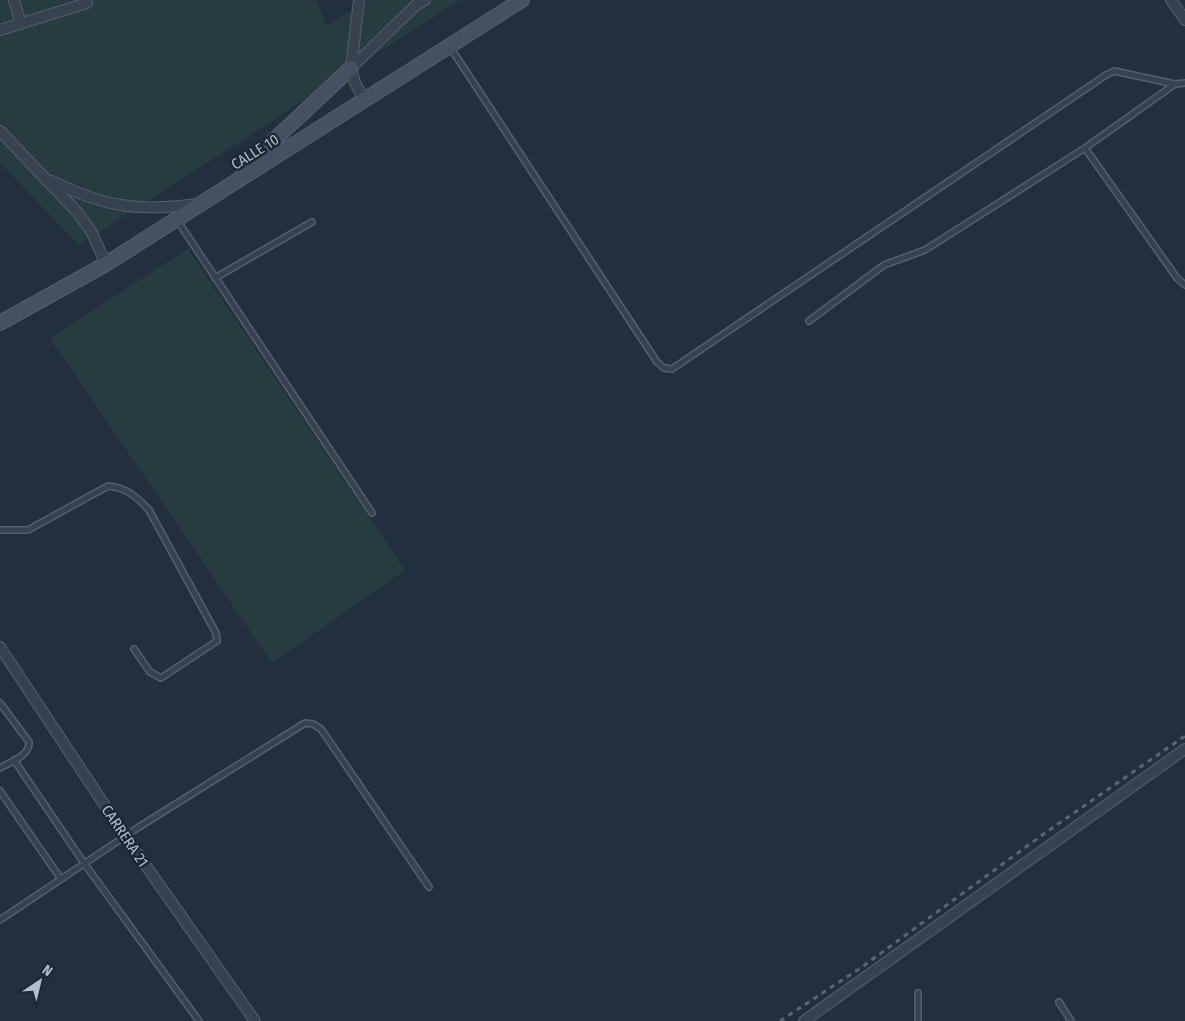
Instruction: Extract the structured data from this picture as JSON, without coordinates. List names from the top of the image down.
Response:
{
  "streets": {
    "main road": ["CALLE 10"],
    "street": ["CARRERA 21"]
  },
  "north": "top right"
}
